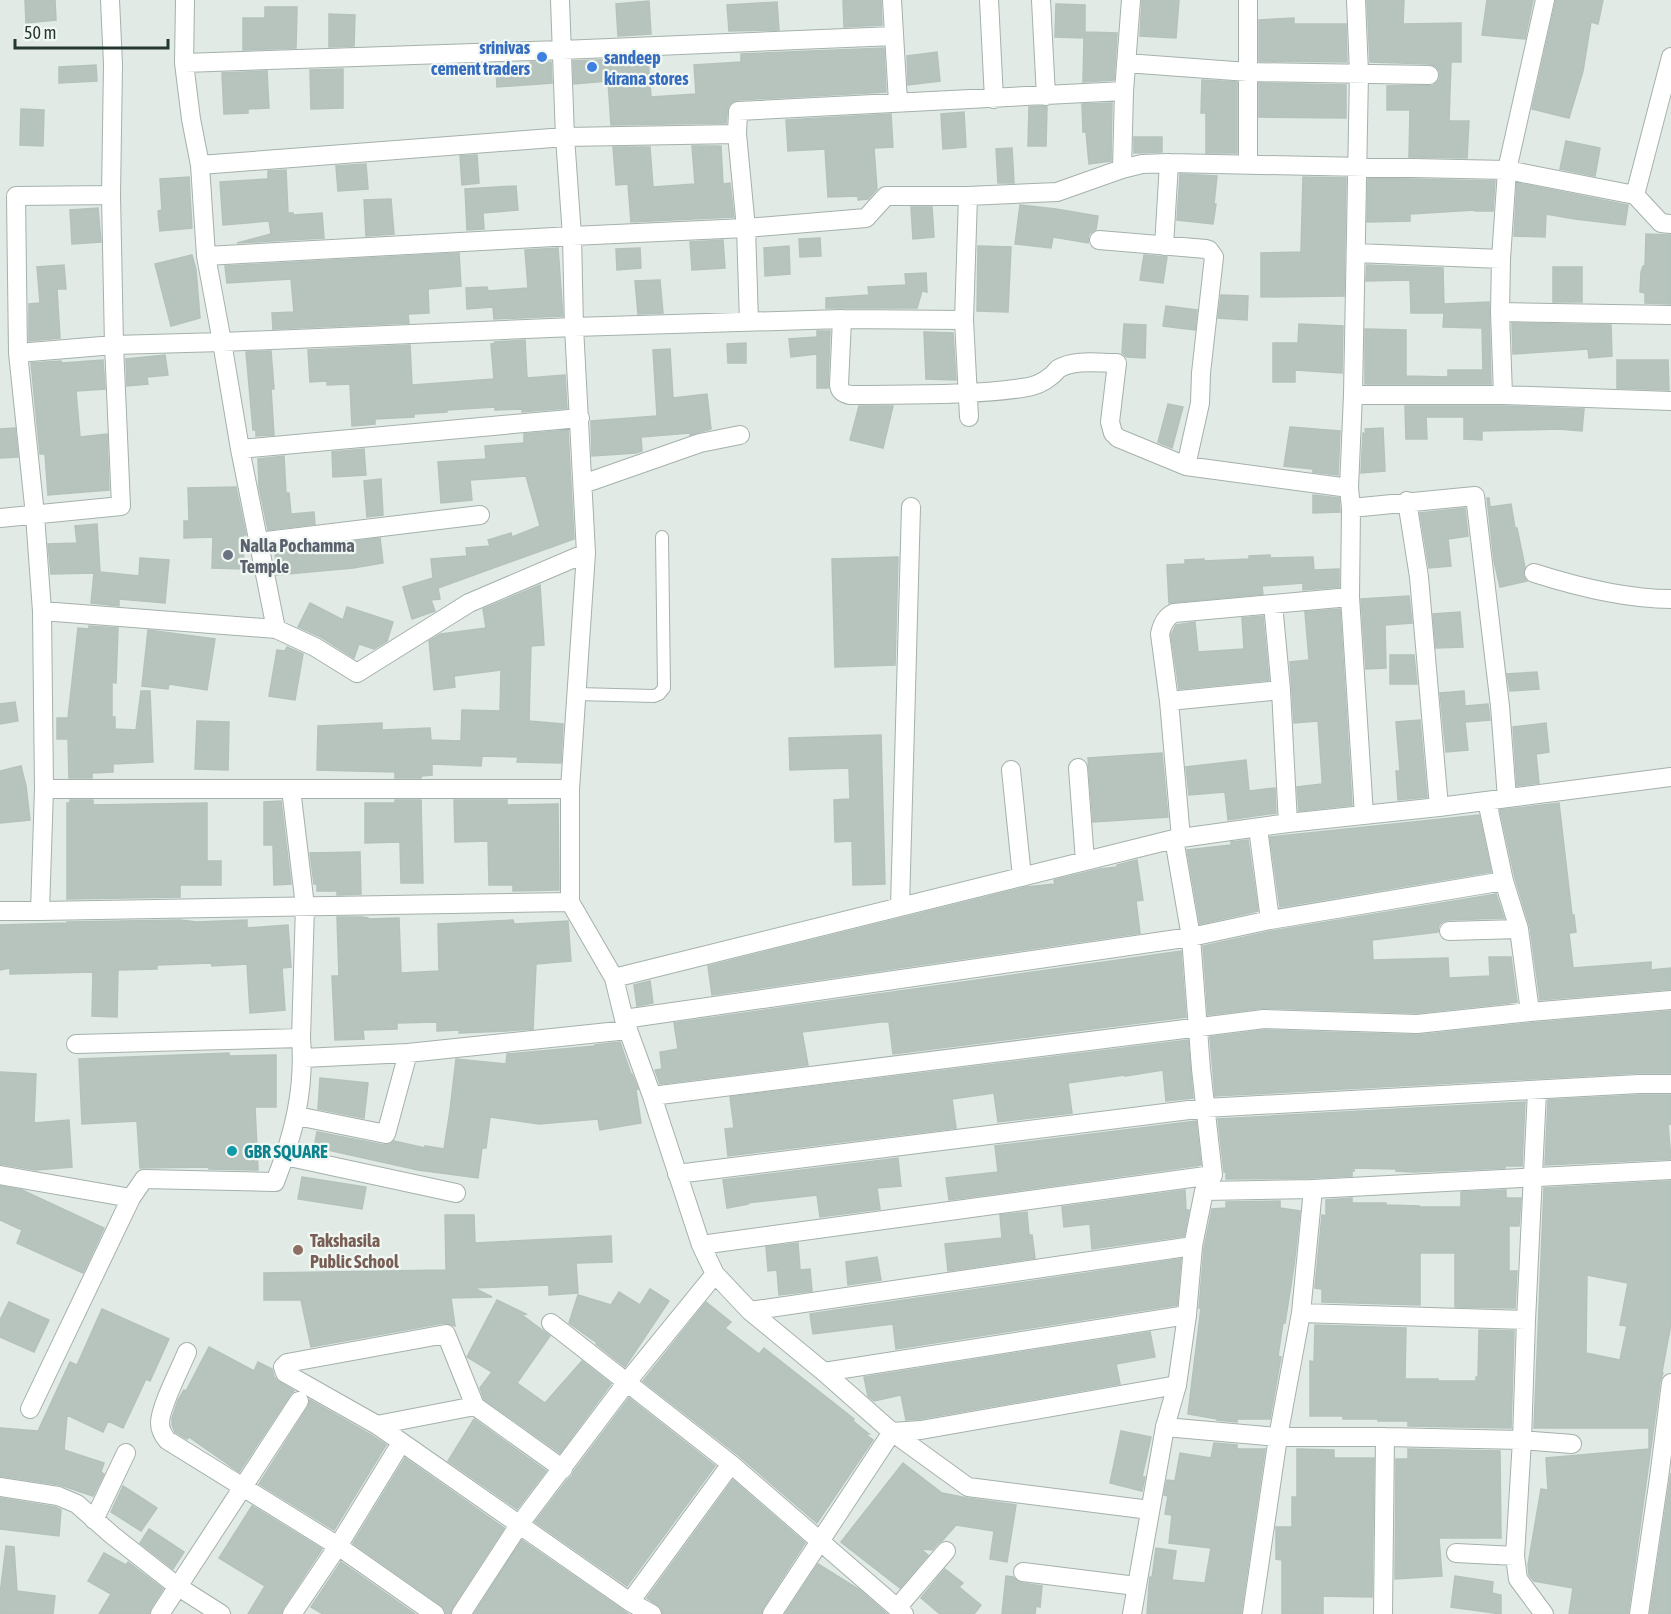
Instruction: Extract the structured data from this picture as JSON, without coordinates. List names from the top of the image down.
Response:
{
  "places": [
    "srinivas cement traders",
    "sandeep kirana stores",
    "Nalla Pochamma Temple",
    "GBR SQUARE",
    "Takshasila Public School"
  ],
  "scale_bar": "50 m"
}
